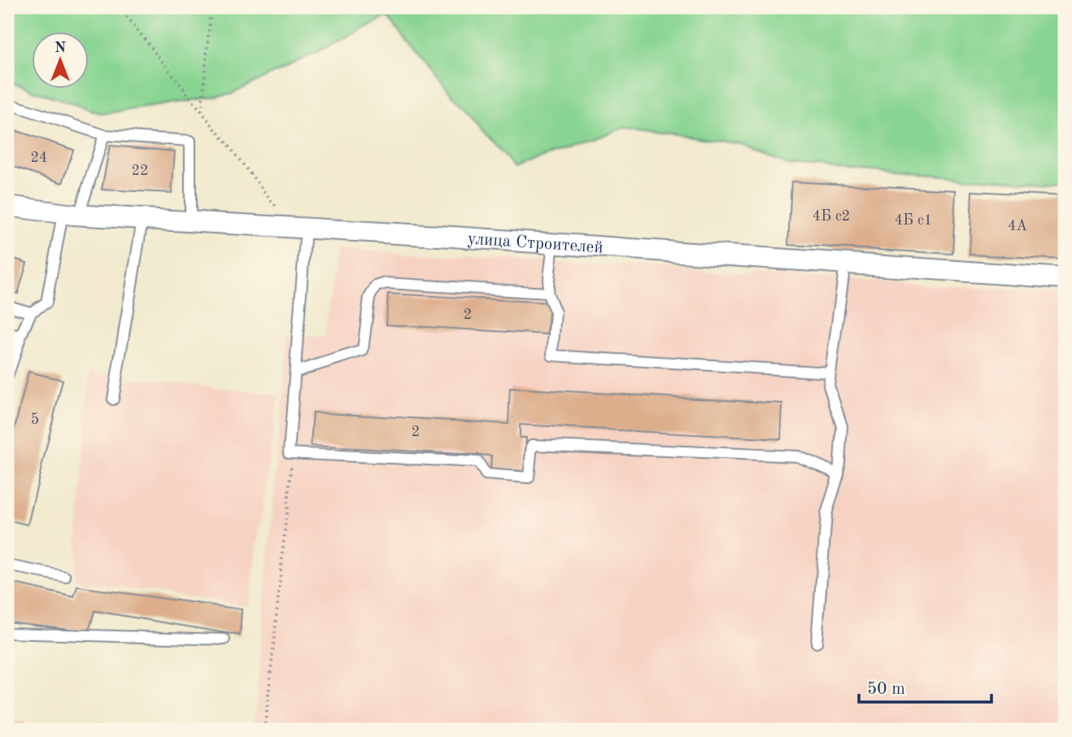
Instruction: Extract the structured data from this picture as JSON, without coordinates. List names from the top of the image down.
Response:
{
  "streets": {
    "street": ["улица Строителей"]
  },
  "house_numbers": [
    "24",
    "22",
    "4Б с2",
    "4Б с1",
    "4А",
    "2",
    "5",
    "2"
  ],
  "scale_bar": "50 m",
  "north": "top"
}
